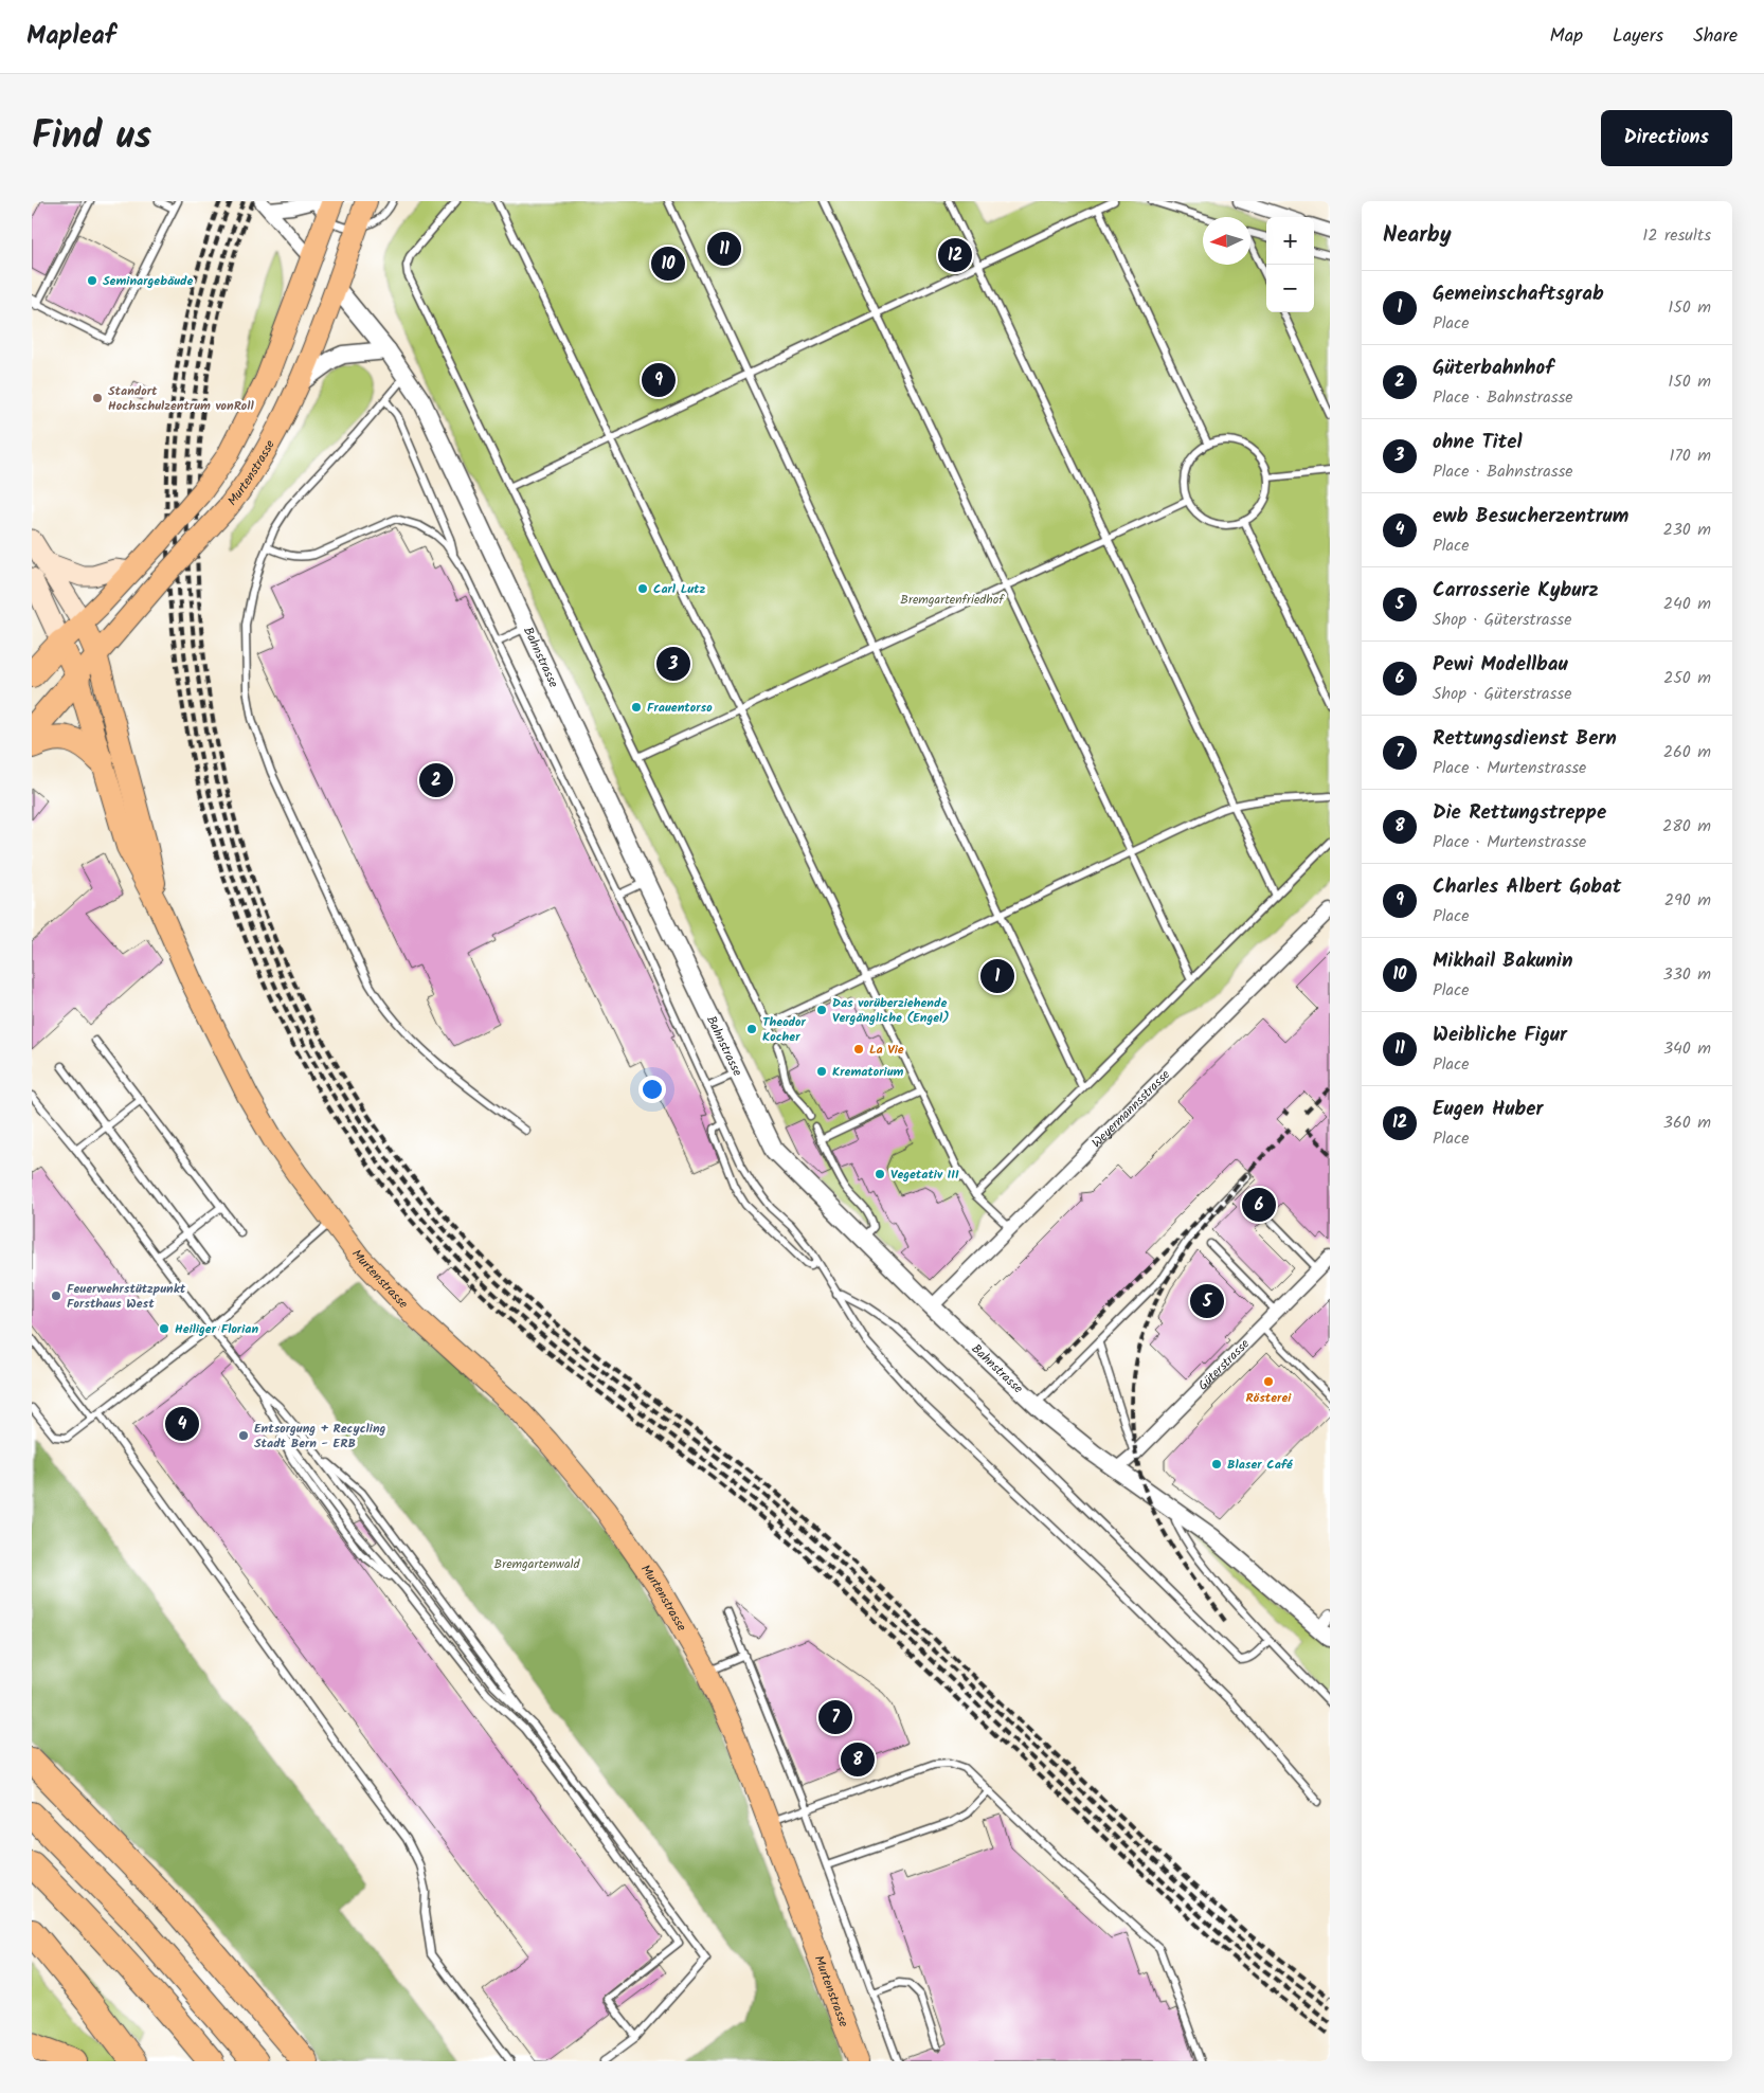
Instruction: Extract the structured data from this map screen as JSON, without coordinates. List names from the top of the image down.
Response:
{
  "streets": {
    "main road": ["Murtenstrasse"],
    "street": ["Bahnstrasse", "Weyermannsstrasse", "Güterstrasse"]
  },
  "crossings": [
    ["Murtenstrasse", "Bahnstrasse"],
    ["Bahnstrasse", "Weyermannsstrasse"],
    ["Bahnstrasse", "Güterstrasse"]
  ],
  "parks": ["Bremgartenfriedhof", "Bremgartenwald"],
  "places": [
    "Seminargebäude",
    "Standort Hochschulzentrum vonRoll",
    "Carl Lutz",
    "Frauentorso",
    "Das vorüberziehende Vergängliche (Engel)",
    "Theodor Kocher",
    "La Vie",
    "Krematorium",
    "Vegetativ III",
    "Feuerwehrstützpunkt Forsthaus West",
    "Heiliger Florian",
    "Rösterei",
    "Entsorgung + Recycling Stadt Bern - ERB",
    "Blaser Café"
  ],
  "north": "left",
  "page": {
    "header": "Mapleaf",
    "nav": ["Map", "Layers", "Share"],
    "title": "Find us",
    "buttons": "Directions",
    "heading": ["Nearby", "12 results"],
    "map_buttons": ["+", "−"],
    "pins": [
      "11",
      "12",
      "10",
      "9",
      "3",
      "2",
      "1",
      "6",
      "5",
      "4",
      "7",
      "8"
    ],
    "list": [
      {
        "mark": "1",
        "name": "Gemeinschaftsgrab",
        "note": "Place",
        "value": "150 m"
      },
      {
        "mark": "2",
        "name": "Güterbahnhof",
        "note": "Place · Bahnstrasse",
        "value": "150 m"
      },
      {
        "mark": "3",
        "name": "ohne Titel",
        "note": "Place · Bahnstrasse",
        "value": "170 m"
      },
      {
        "mark": "4",
        "name": "ewb Besucherzentrum",
        "note": "Place",
        "value": "230 m"
      },
      {
        "mark": "5",
        "name": "Carrosserie Kyburz",
        "note": "Shop · Güterstrasse",
        "value": "240 m"
      },
      {
        "mark": "6",
        "name": "Pewi Modellbau",
        "note": "Shop · Güterstrasse",
        "value": "250 m"
      },
      {
        "mark": "7",
        "name": "Rettungsdienst Bern",
        "note": "Place · Murtenstrasse",
        "value": "260 m"
      },
      {
        "mark": "8",
        "name": "Die Rettungstreppe",
        "note": "Place · Murtenstrasse",
        "value": "280 m"
      },
      {
        "mark": "9",
        "name": "Charles Albert Gobat",
        "note": "Place",
        "value": "290 m"
      },
      {
        "mark": "10",
        "name": "Mikhail Bakunin",
        "note": "Place",
        "value": "330 m"
      },
      {
        "mark": "11",
        "name": "Weibliche Figur",
        "note": "Place",
        "value": "340 m"
      },
      {
        "mark": "12",
        "name": "Eugen Huber",
        "note": "Place",
        "value": "360 m"
      }
    ]
  }
}
